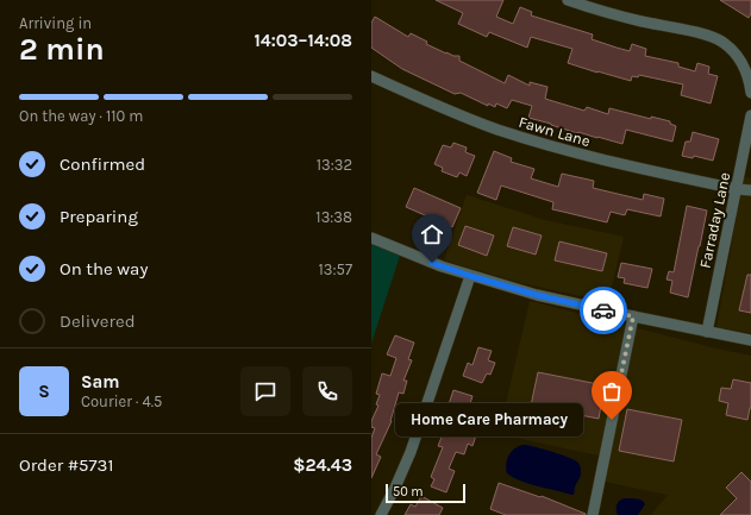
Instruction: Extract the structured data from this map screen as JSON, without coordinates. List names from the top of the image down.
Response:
{
  "streets": {
    "street": ["Fawn Lane", "Farraday Lane"]
  },
  "crossings": [
    ["Fawn Lane", "Farraday Lane"]
  ],
  "places": ["Home Care Pharmacy"],
  "scale_bar": "50 m",
  "page": {
    "heading": ["2 min", "Arriving in", "14:03–14:08"],
    "panel": [
      "Sam",
      "Courier · 4.5",
      "Order #5731",
      "$24.43"
    ],
    "bar": "On the way · 110 m",
    "list": [
      ["Confirmed", "13:32"],
      ["Preparing", "13:38"],
      ["On the way", "13:57"],
      "Delivered"
    ],
    "round": "S",
    "bubble": "Home Care Pharmacy",
    "scale": "50 m"
  }
}
